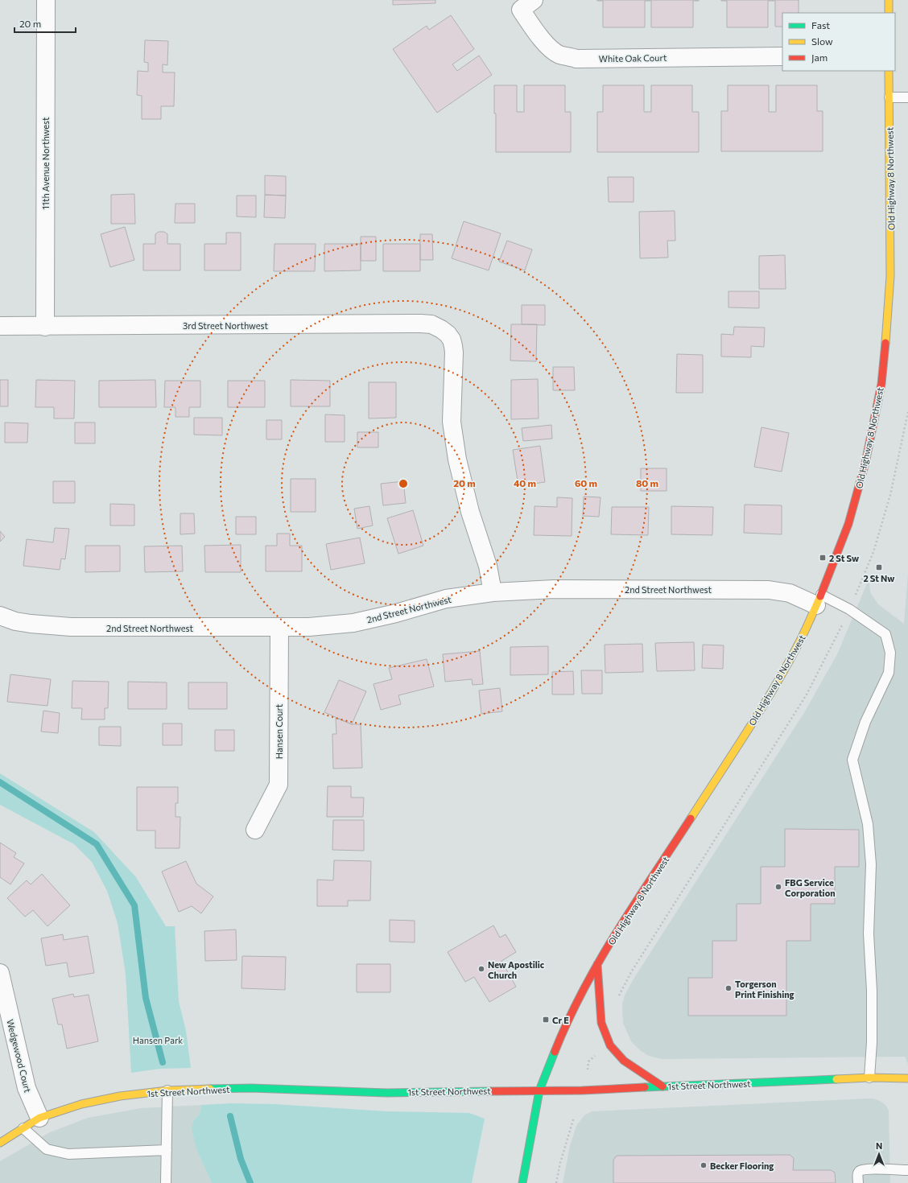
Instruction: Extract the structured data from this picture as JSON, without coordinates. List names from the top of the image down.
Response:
{
  "streets": {
    "street": [
      "White Oak Court",
      "11th Avenue Northwest",
      "Old Highway 8 Northwest",
      "3rd Street Northwest",
      "2nd Street Northwest",
      "Hansen Court",
      "Wedgewood Court",
      "1st Street Northwest"
    ]
  },
  "crossings": [
    ["11th Avenue Northwest", "3rd Street Northwest"],
    ["Old Highway 8 Northwest", "2nd Street Northwest"],
    ["Old Highway 8 Northwest", "1st Street Northwest"],
    ["3rd Street Northwest", "2nd Street Northwest"],
    ["2nd Street Northwest", "Hansen Court"],
    ["Wedgewood Court", "1st Street Northwest"]
  ],
  "parks": ["Hansen Park"],
  "places": {
    "transit": ["2 St Sw", "2 St Nw", "Cr E"],
    "other": [
      "FBG Service Corporation",
      "New Apostilic Church",
      "Torgerson Print Finishing",
      "Becker Flooring"
    ]
  },
  "legend": ["Fast", "Slow", "Jam"],
  "scale_bar": "20 m",
  "north": "top",
  "rings": [
    "20 m",
    "40 m",
    "60 m",
    "80 m"
  ]
}
